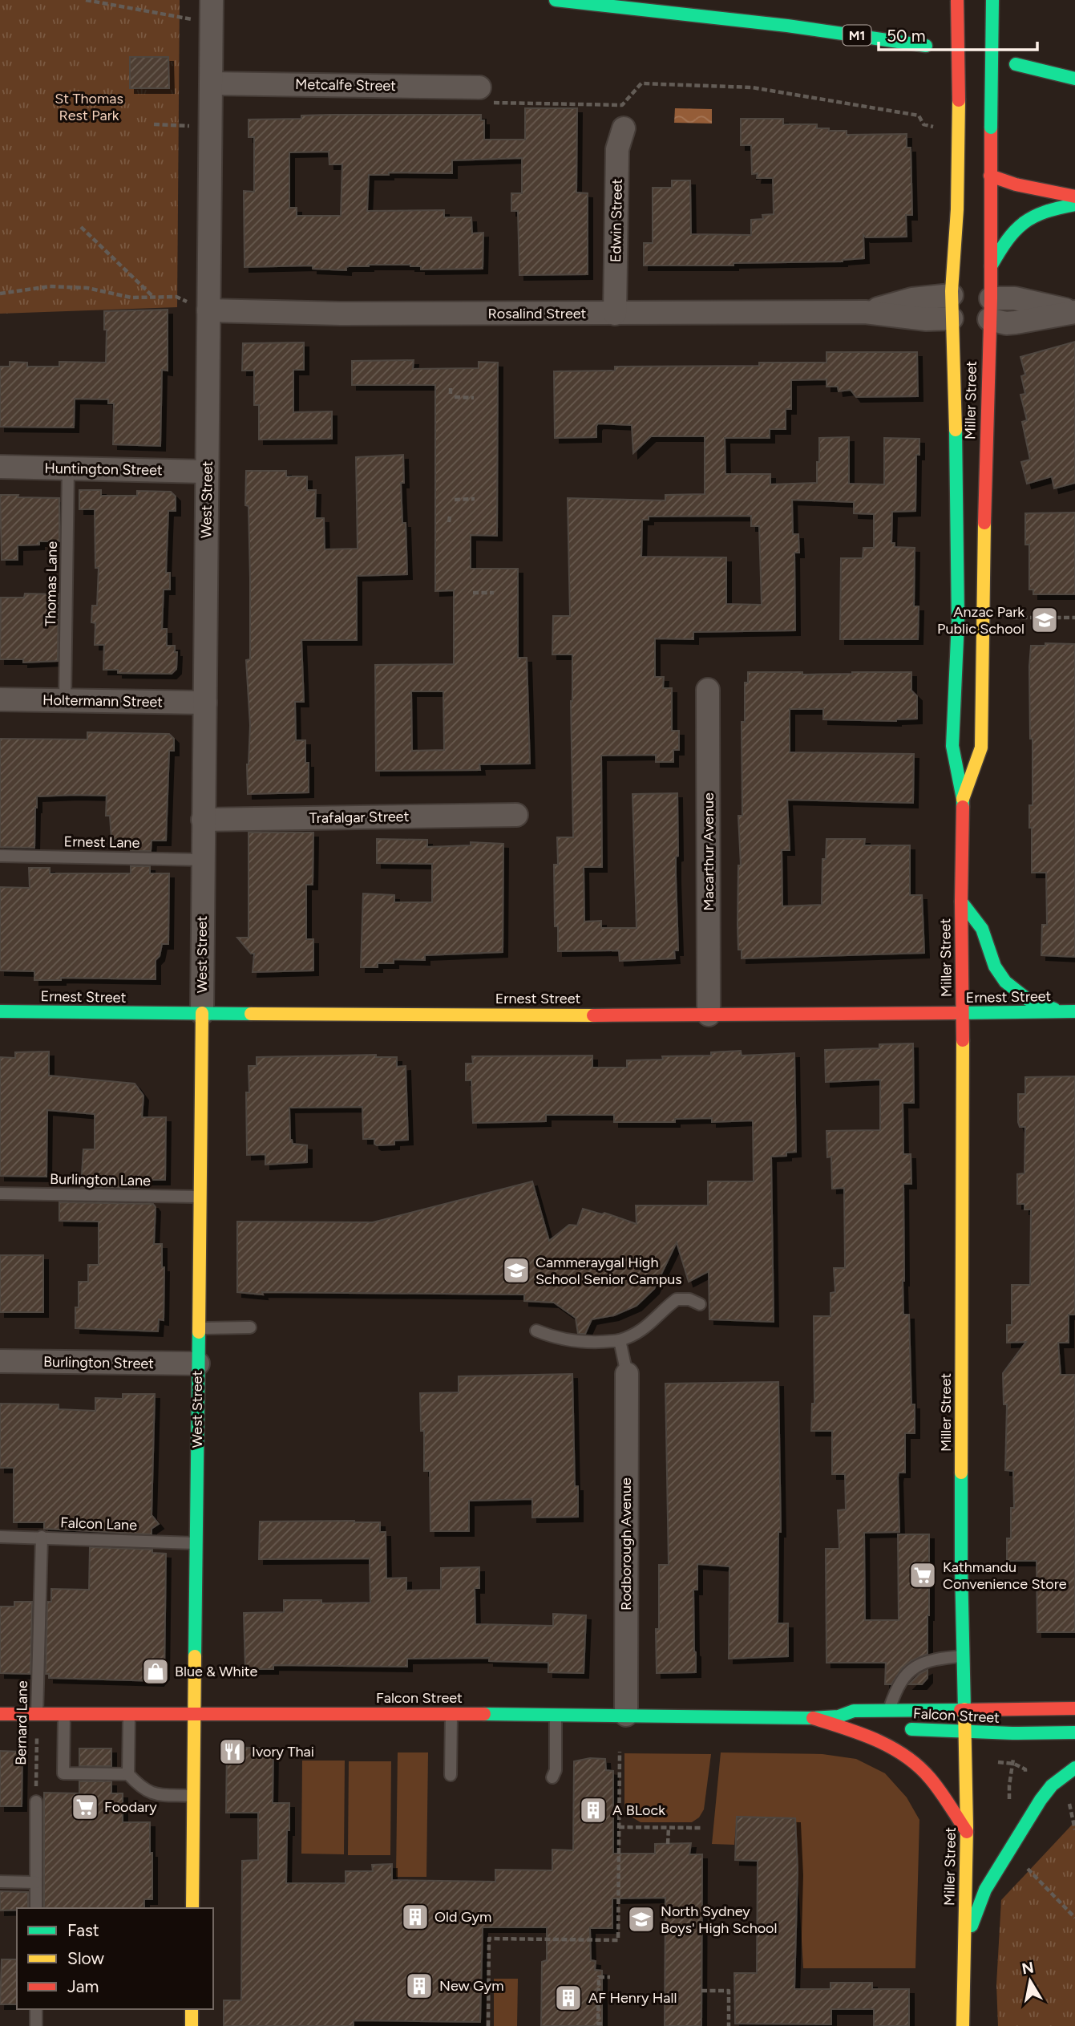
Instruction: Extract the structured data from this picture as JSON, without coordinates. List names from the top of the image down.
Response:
{
  "streets": {
    "main road": [
      "M1",
      "Miller Street",
      "West Street",
      "Ernest Street",
      "Falcon Street"
    ],
    "street": [
      "Metcalfe Street",
      "Edwin Street",
      "Rosalind Street",
      "Huntington Street",
      "Holtermann Street",
      "Trafalgar Street",
      "Macarthur Avenue",
      "Burlington Street",
      "Rodborough Avenue"
    ],
    "lane": [
      "Thomas Lane",
      "Ernest Lane",
      "Burlington Lane",
      "Falcon Lane",
      "Bernard Lane"
    ]
  },
  "crossings": [
    ["Metcalfe Street", "West Street"],
    ["Edwin Street", "Rosalind Street"],
    ["Rosalind Street", "Miller Street"],
    ["Rosalind Street", "West Street"],
    ["Miller Street", "Ernest Street"],
    ["Miller Street", "Falcon Street"],
    ["Huntington Street", "West Street"],
    ["Huntington Street", "Thomas Lane"],
    ["West Street", "Holtermann Street"],
    ["West Street", "Trafalgar Street"],
    ["West Street", "Ernest Lane"],
    ["West Street", "Ernest Street"],
    ["West Street", "Burlington Lane"],
    ["West Street", "Burlington Street"],
    ["West Street", "Falcon Lane"],
    ["West Street", "Falcon Street"],
    ["Thomas Lane", "Holtermann Street"],
    ["Macarthur Avenue", "Ernest Street"],
    ["Falcon Lane", "Bernard Lane"],
    ["Rodborough Avenue", "Falcon Street"],
    ["Falcon Street", "Bernard Lane"]
  ],
  "parks": ["St Thomas Rest Park"],
  "places": {
    "school or university": ["Anzac Park Public School", "Cammeraygal High School Senior Campus", "North Sydney Boys' High School"],
    "supermarket": ["Kathmandu Convenience Store", "Foodary"],
    "shop": ["Blue & White"],
    "restaurant": ["Ivory Thai"],
    "building": [
      "A BLock",
      "Old Gym",
      "New Gym",
      "AF Henry Hall"
    ]
  },
  "legend": ["Fast", "Slow", "Jam"],
  "scale_bar": "50 m",
  "north": "top"
}
